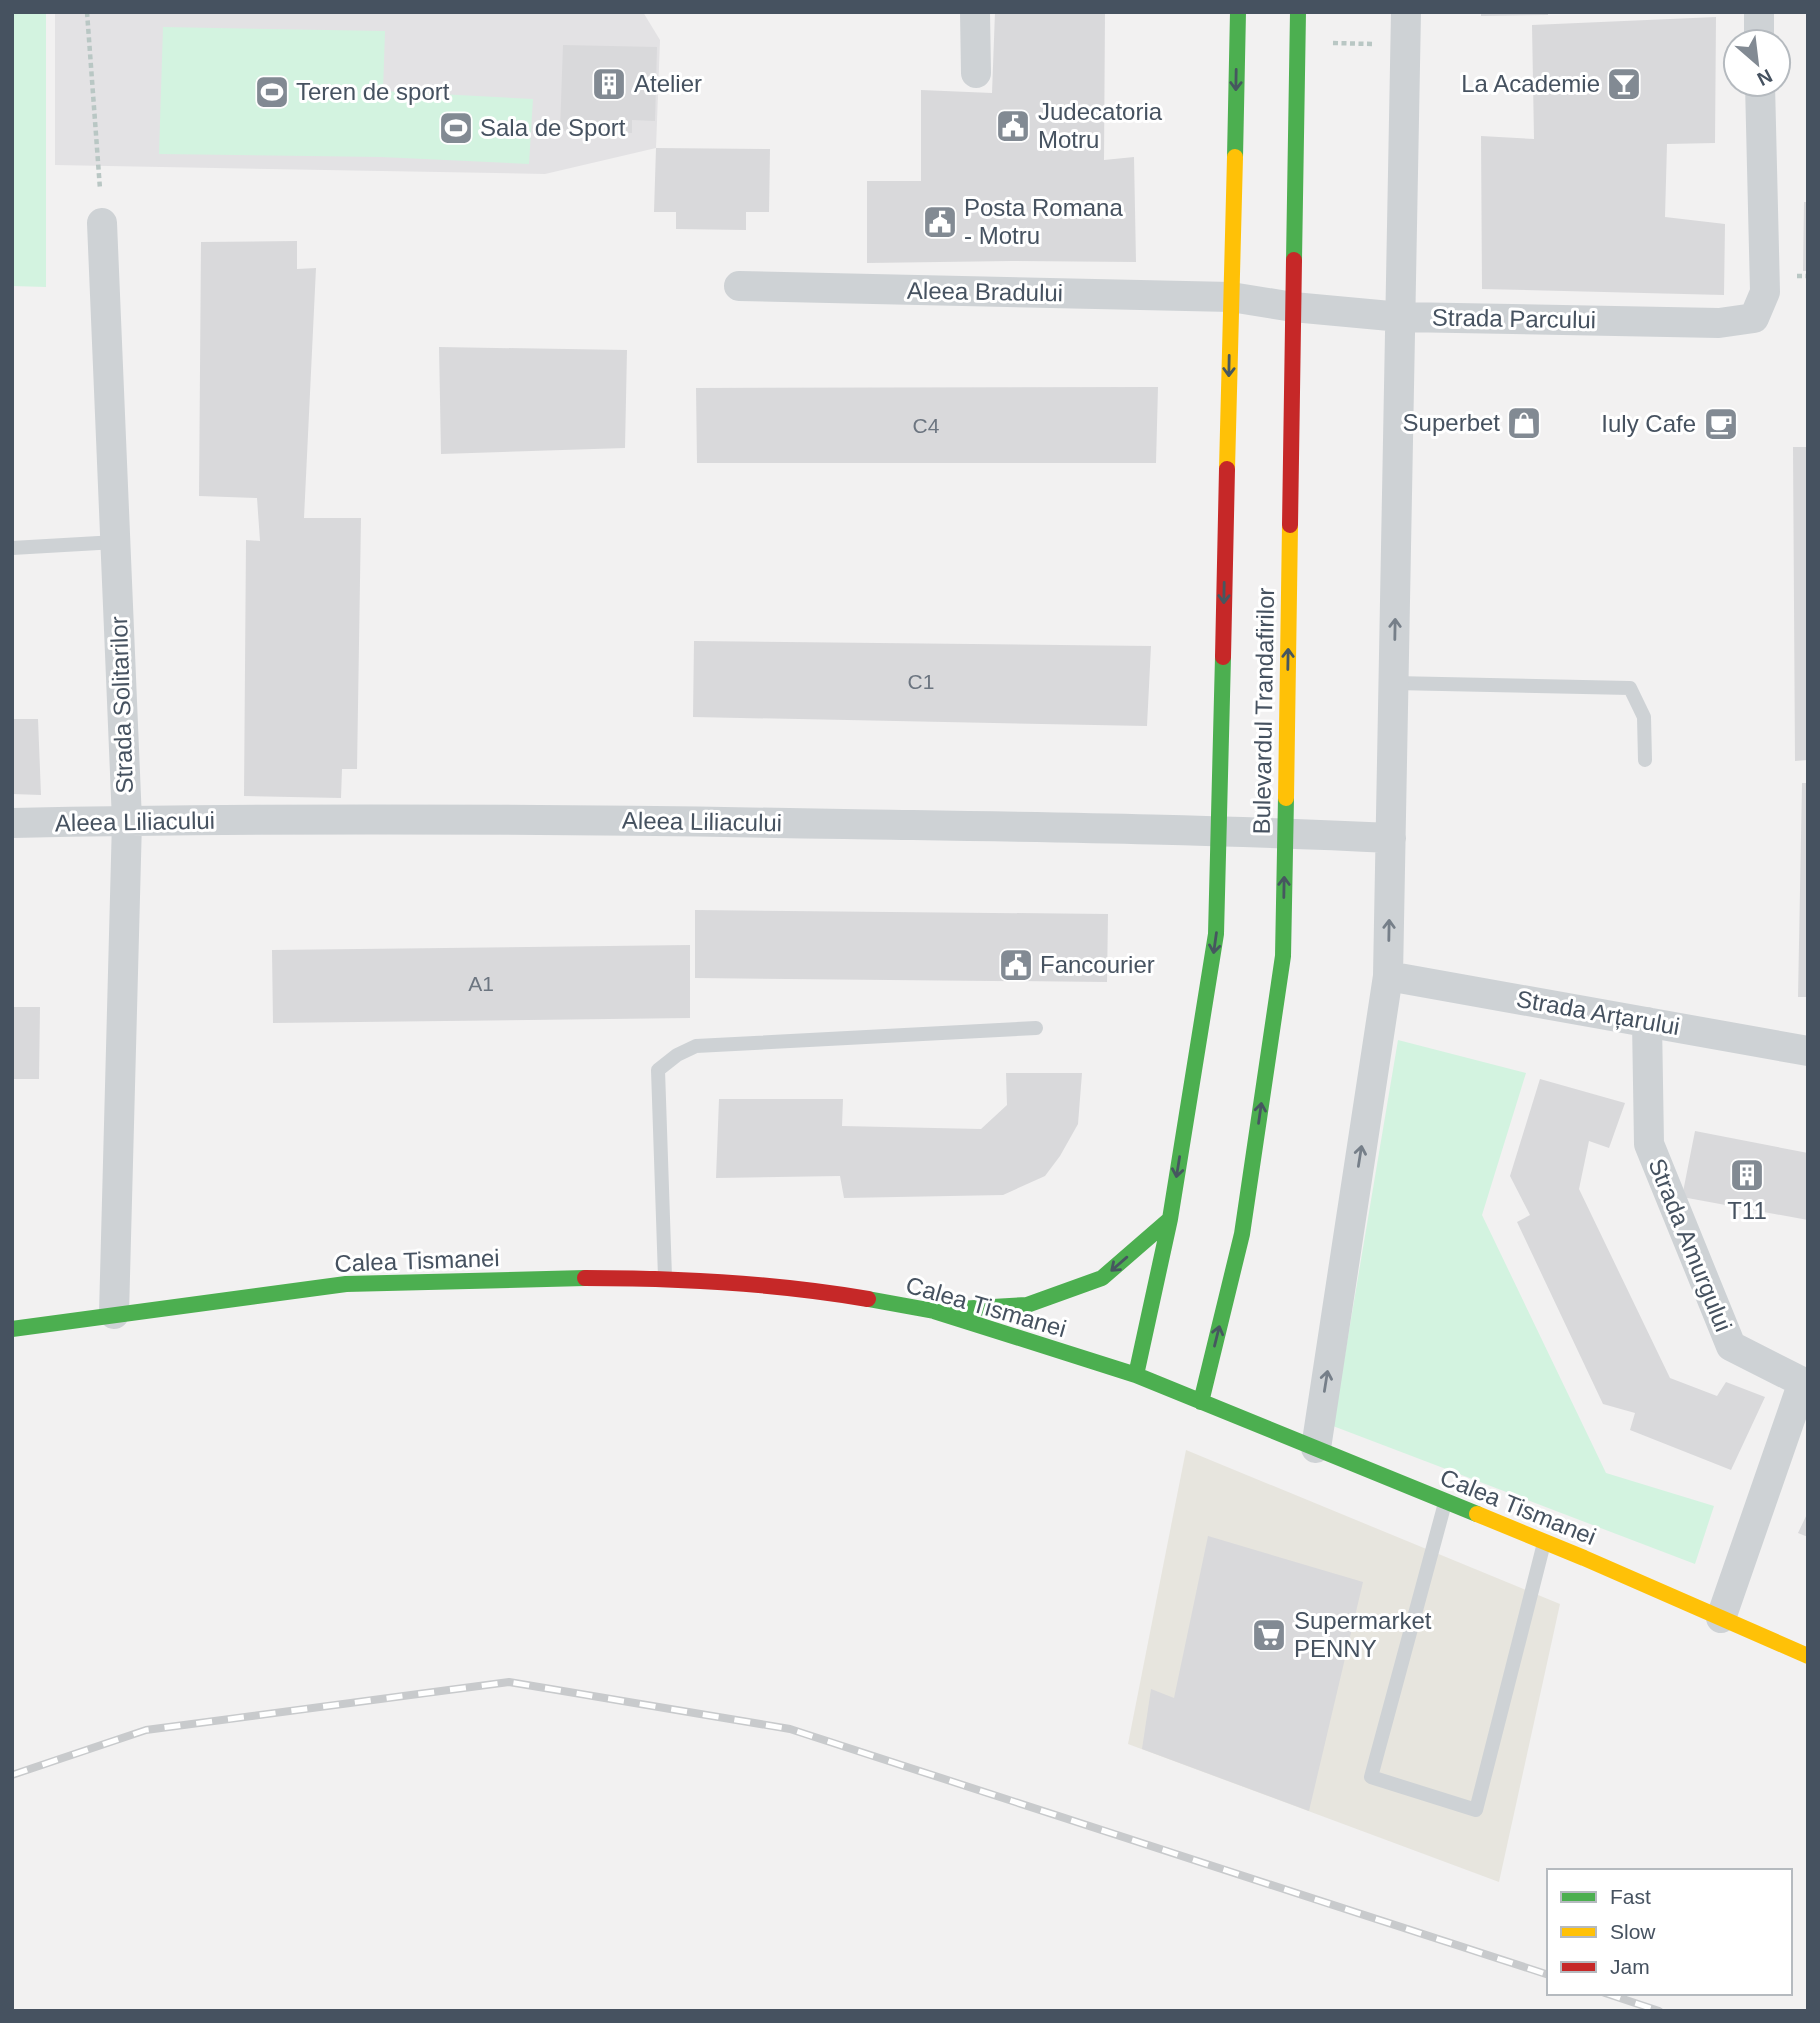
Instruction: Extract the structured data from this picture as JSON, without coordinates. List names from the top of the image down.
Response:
{
  "streets": {
    "street": [
      "Aleea Bradului",
      "Strada Parcului",
      "Strada Solitarilor",
      "Bulevardul Trandafirilor",
      "Aleea Liliacului",
      "Strada Arțarului",
      "Strada Amurgului",
      "Calea Tismanei"
    ]
  },
  "crossings": [
    ["Aleea Bradului", "Strada Parcului"],
    ["Aleea Bradului", "Bulevardul Trandafirilor"],
    ["Strada Parcului", "Bulevardul Trandafirilor"],
    ["Strada Solitarilor", "Aleea Liliacului"],
    ["Strada Solitarilor", "Calea Tismanei"],
    ["Bulevardul Trandafirilor", "Aleea Liliacului"],
    ["Bulevardul Trandafirilor", "Calea Tismanei"],
    ["Strada Arțarului", "Strada Amurgului"],
    ["Strada Amurgului", "Calea Tismanei"]
  ],
  "places": {
    "building": ["Atelier", "T11"],
    "bar": ["La Academie"],
    "sports": ["Teren de sport", "Sala de Sport"],
    "public building": ["Judecatoria Motru", "Posta Romana - Motru", "Fancourier"],
    "shop": ["Superbet"],
    "cafe": ["Iuly Cafe"],
    "supermarket": ["Supermarket PENNY"]
  },
  "house_numbers": ["C4", "C1", "A1"],
  "legend": ["Fast", "Slow", "Jam"],
  "north": "bottom right"
}
